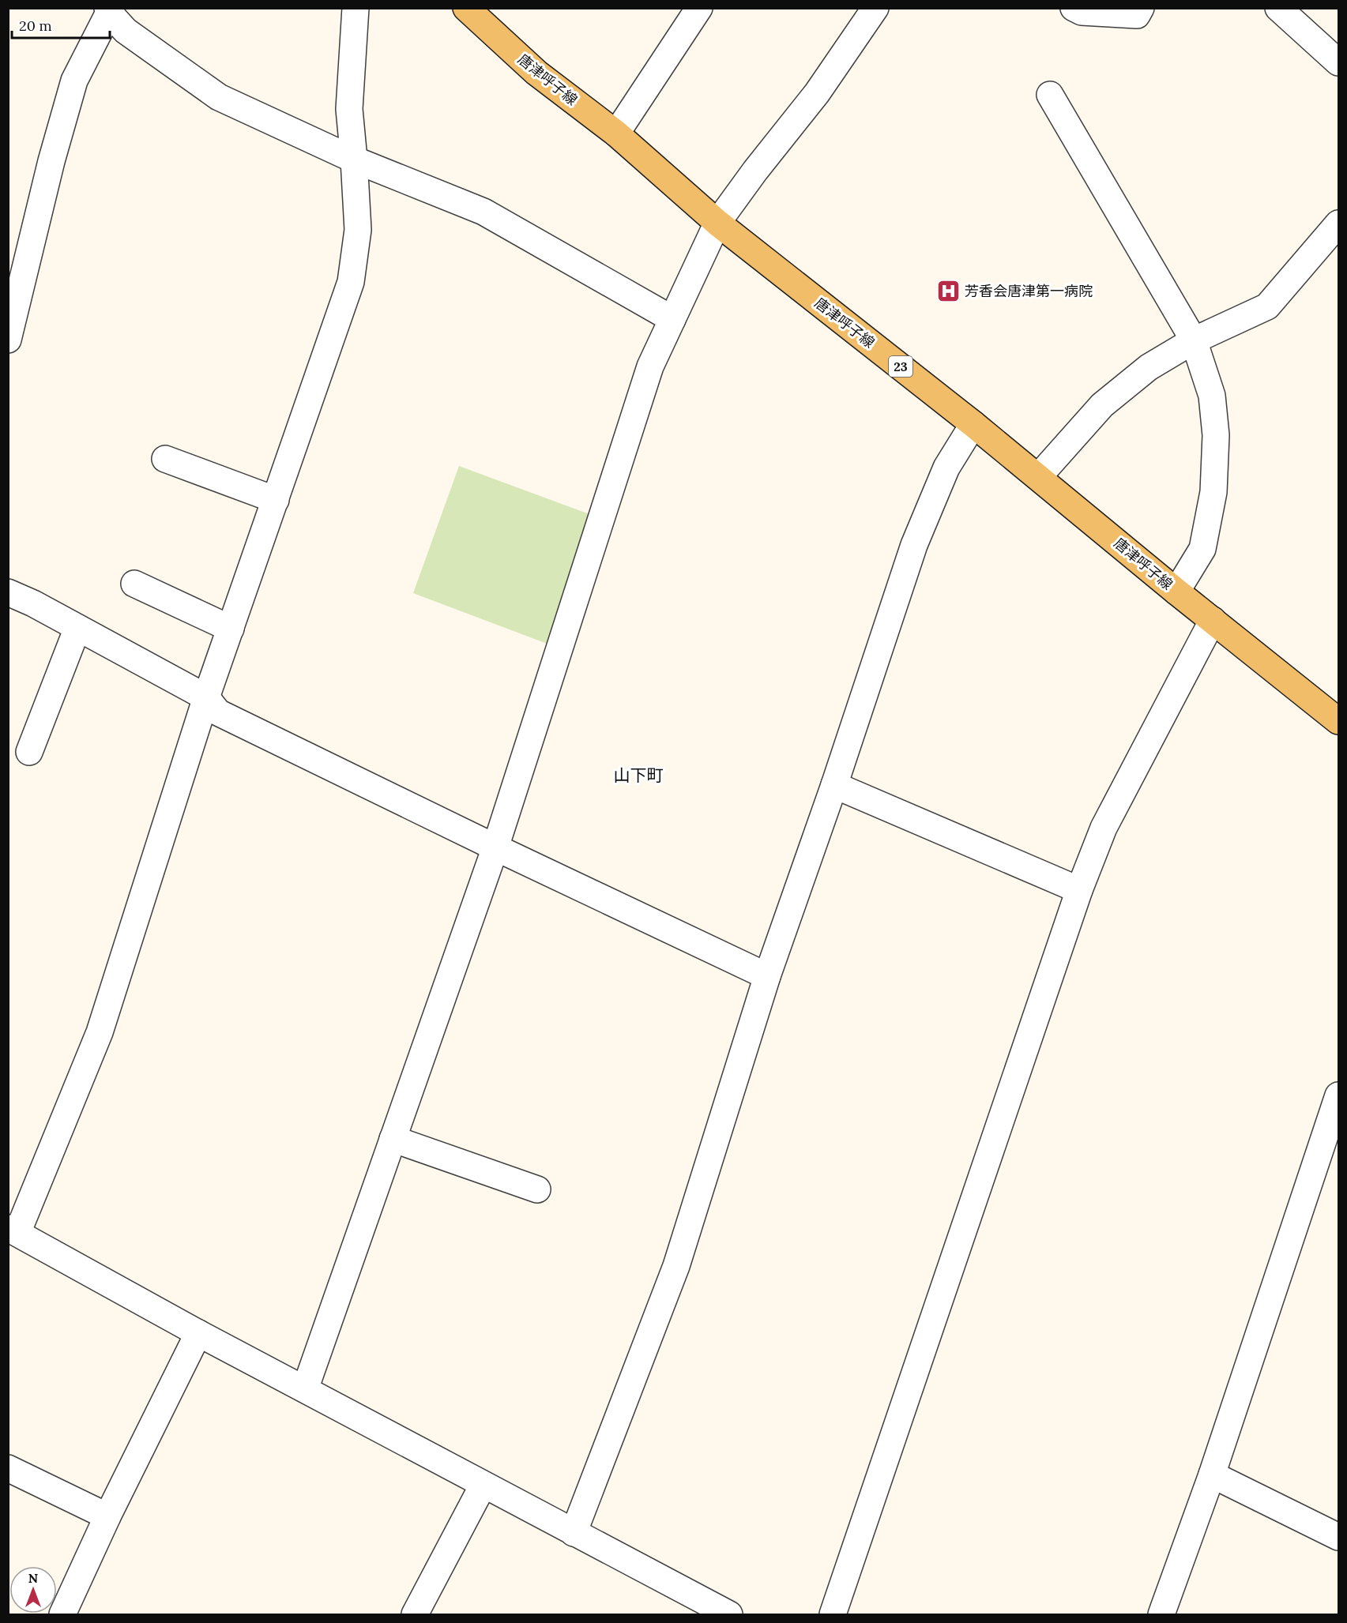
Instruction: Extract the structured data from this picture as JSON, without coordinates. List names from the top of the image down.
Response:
{
  "streets": {
    "main road": ["唐津呼子線", "23"]
  },
  "districts": ["山下町"],
  "places": {
    "hospital": ["芳香会唐津第一病院"]
  },
  "scale_bar": "20 m",
  "north": "top"
}
